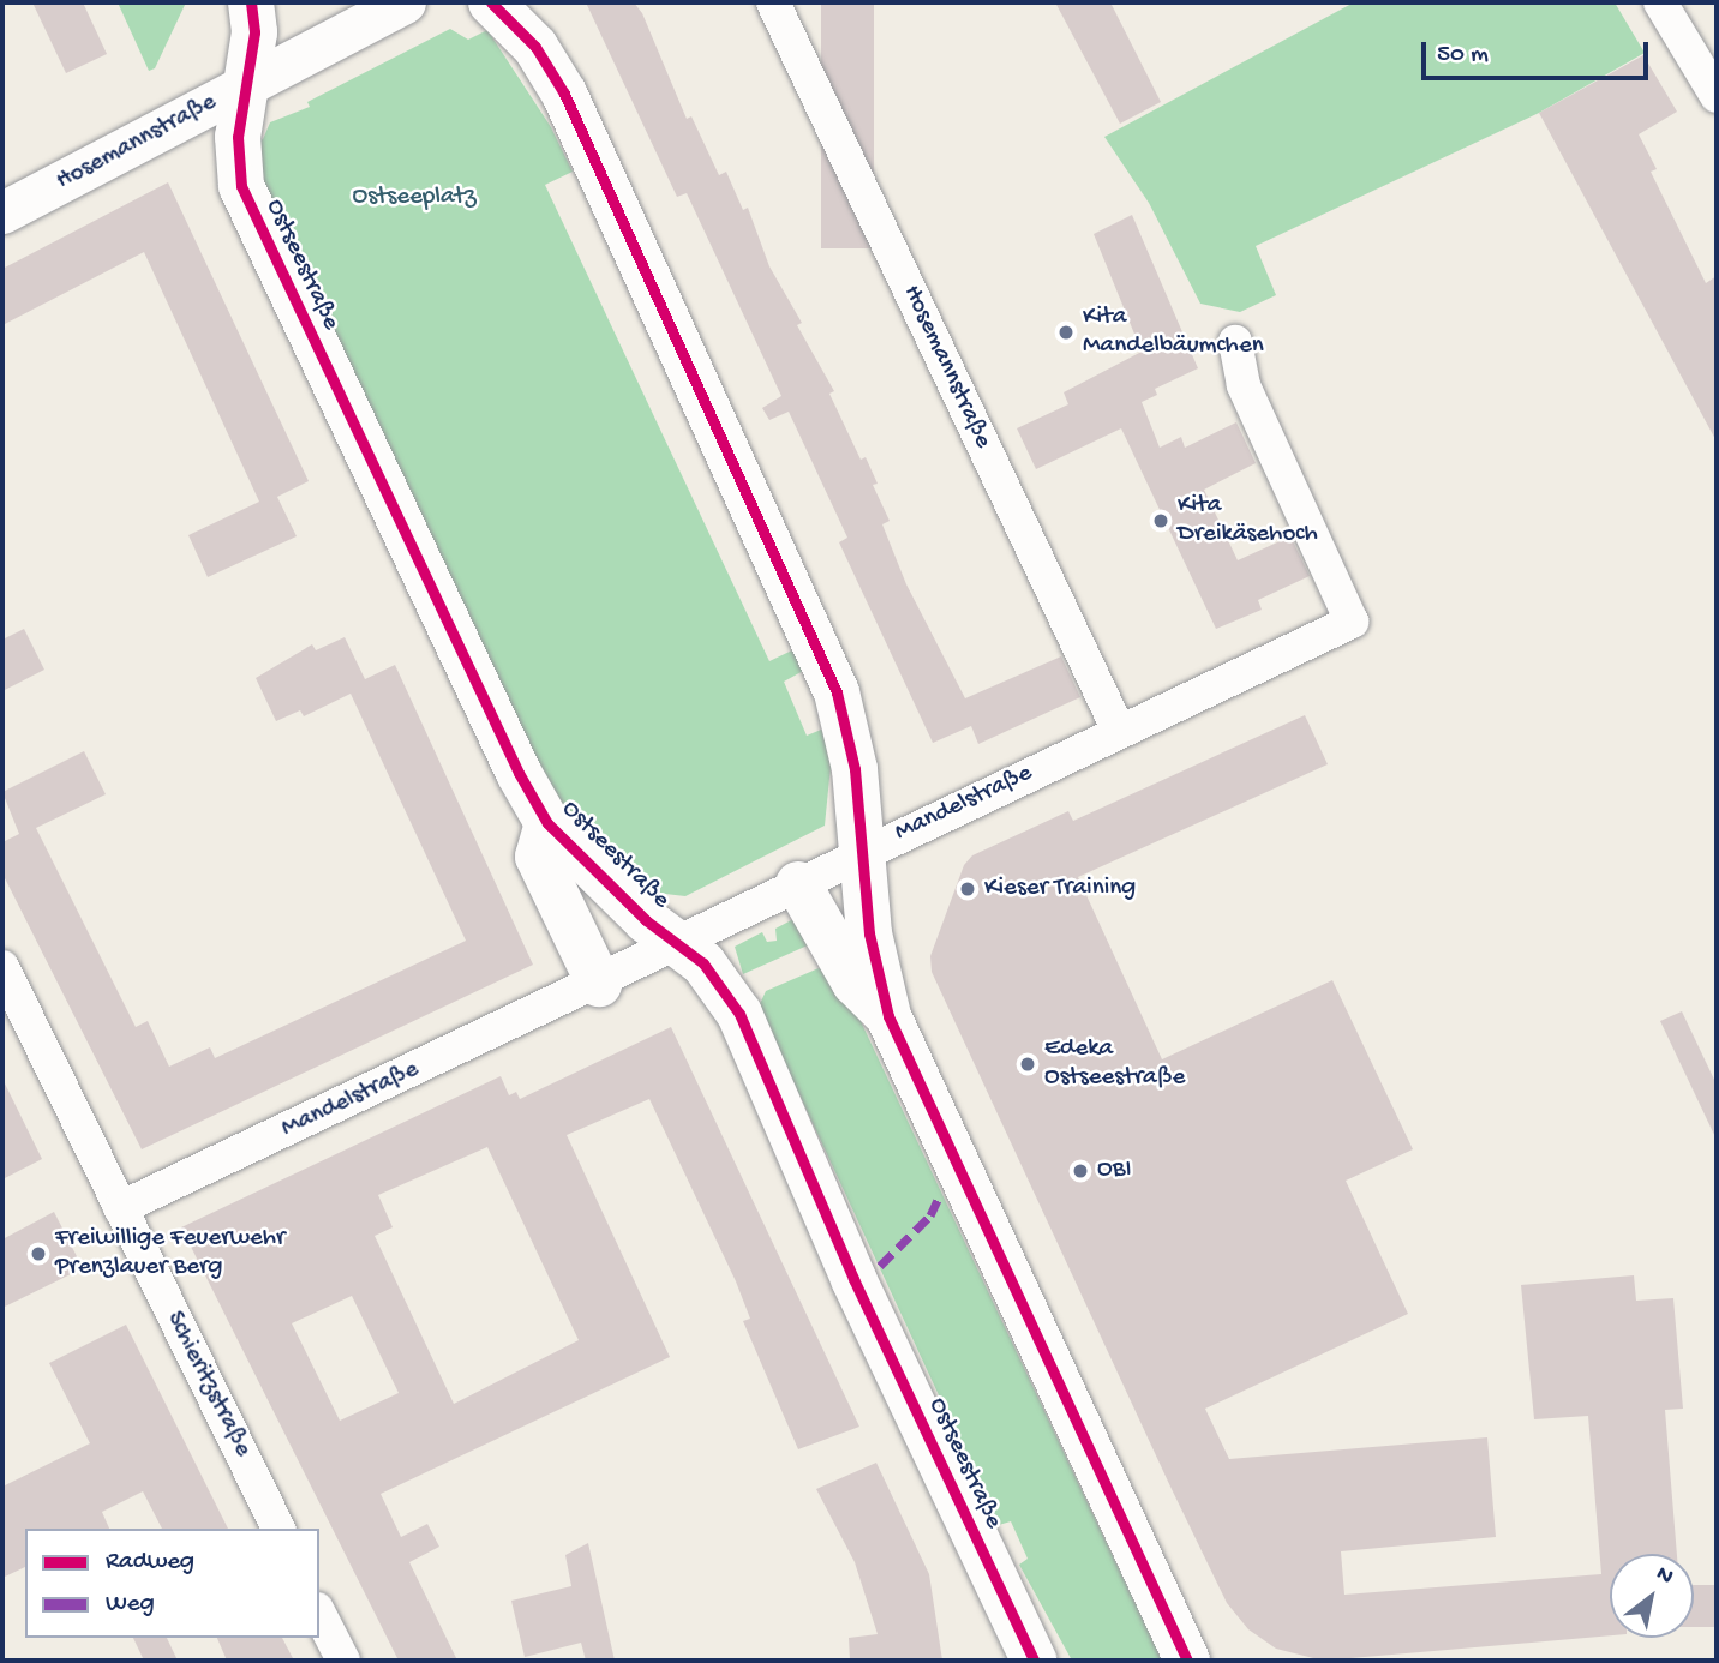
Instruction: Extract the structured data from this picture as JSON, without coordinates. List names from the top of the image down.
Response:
{
  "streets": {
    "main road": ["Ostseestraße"],
    "street": ["Hosemannstraße", "Mandelstraße", "Schieritzstraße"]
  },
  "crossings": [
    ["Hosemannstraße", "Ostseestraße"],
    ["Hosemannstraße", "Mandelstraße"],
    ["Ostseestraße", "Mandelstraße"],
    ["Mandelstraße", "Schieritzstraße"]
  ],
  "parks": ["Ostseeplatz"],
  "places": [
    "Kita Mandelbäumchen",
    "Kita Dreikäsehoch",
    "Kieser Training",
    "Edeka Ostseestraße",
    "OBI",
    "Freiwillige Feuerwehr Prenzlauer Berg"
  ],
  "legend": ["Radweg", "Weg"],
  "scale_bar": "50 m",
  "north": "top right"
}
